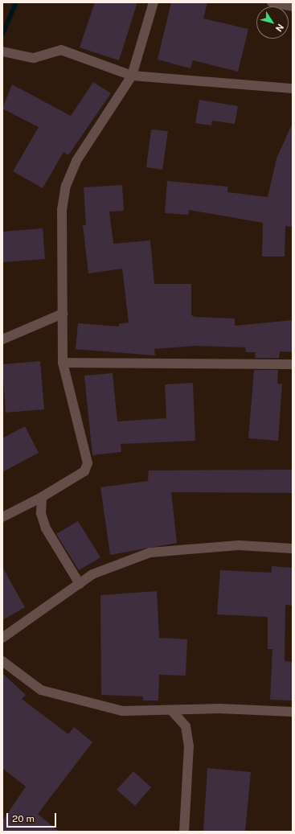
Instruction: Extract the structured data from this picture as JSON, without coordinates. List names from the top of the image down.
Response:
{
  "scale_bar": "20 m",
  "north": "bottom right"
}
